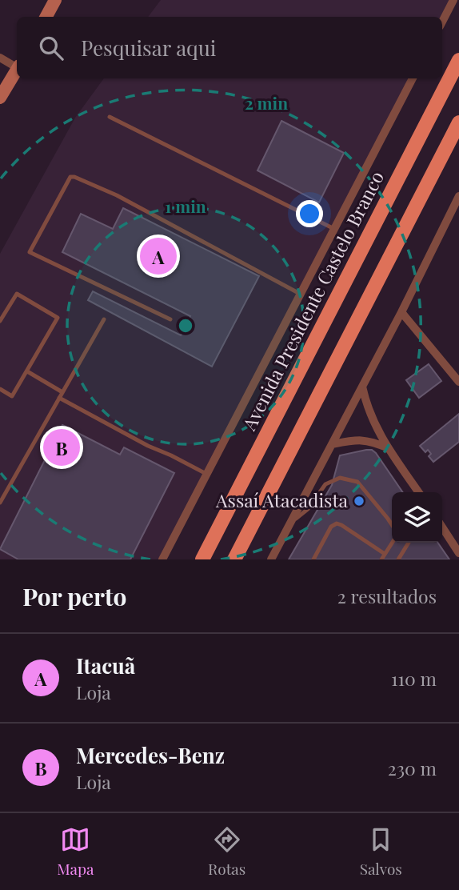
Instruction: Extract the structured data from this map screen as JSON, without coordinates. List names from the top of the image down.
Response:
{
  "streets": {
    "main road": ["Avenida Presidente Castelo Branco"]
  },
  "places": ["Assaí Atacadista"],
  "page": {
    "search": "Pesquisar aqui",
    "pins": ["A", "B"],
    "heading": ["Por perto", "2 resultados"],
    "list": [
      {
        "mark": "A",
        "name": "Itacuã",
        "note": "Loja",
        "value": "110 m"
      },
      {
        "mark": "B",
        "name": "Mercedes-Benz",
        "note": "Loja",
        "value": "230 m"
      }
    ],
    "nav": ["Mapa", "Rotas", "Salvos"]
  },
  "rings": ["2 min", "1 min"]
}
